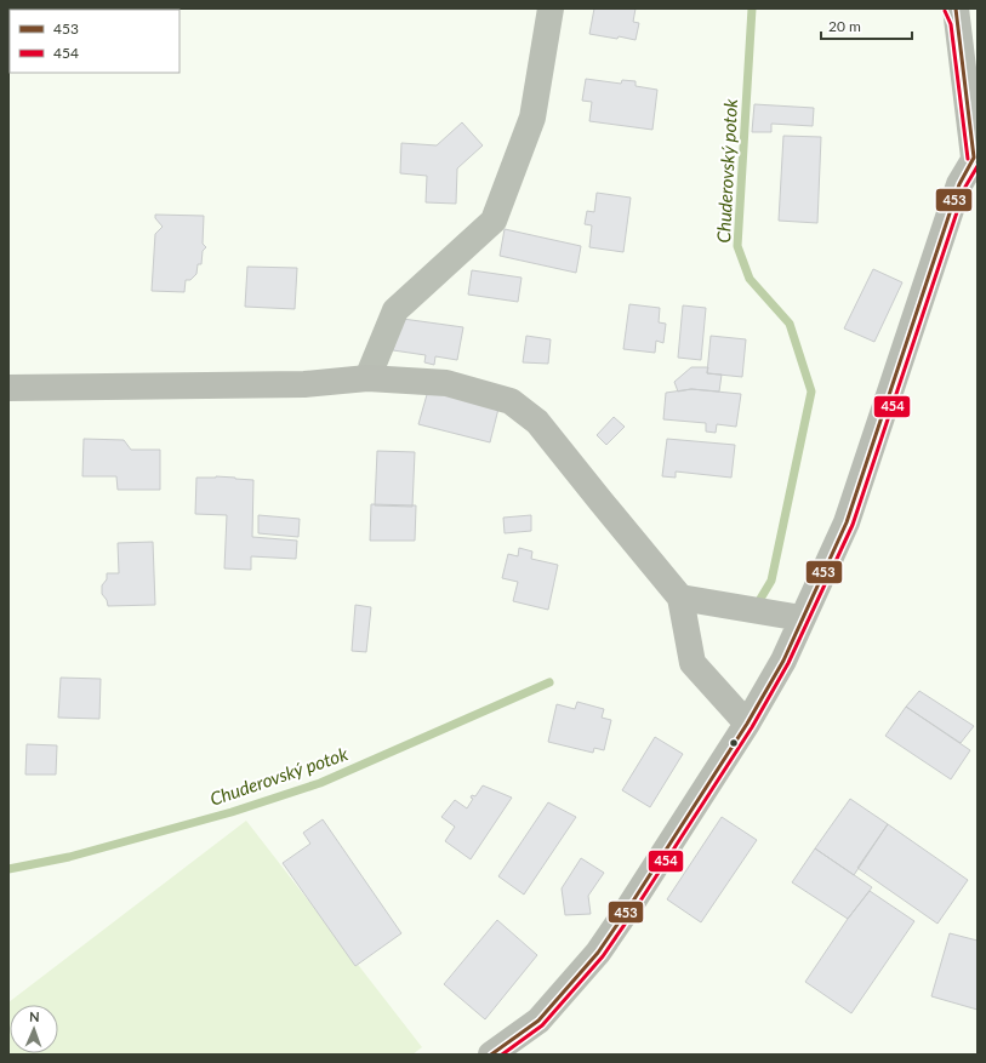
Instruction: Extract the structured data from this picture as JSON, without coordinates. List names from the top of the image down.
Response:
{
  "water": ["Chuderovský potok"],
  "lines": ["transit line 453", "transit line 454"],
  "legend": ["453", "454"],
  "scale_bar": "20 m",
  "north": "top"
}
